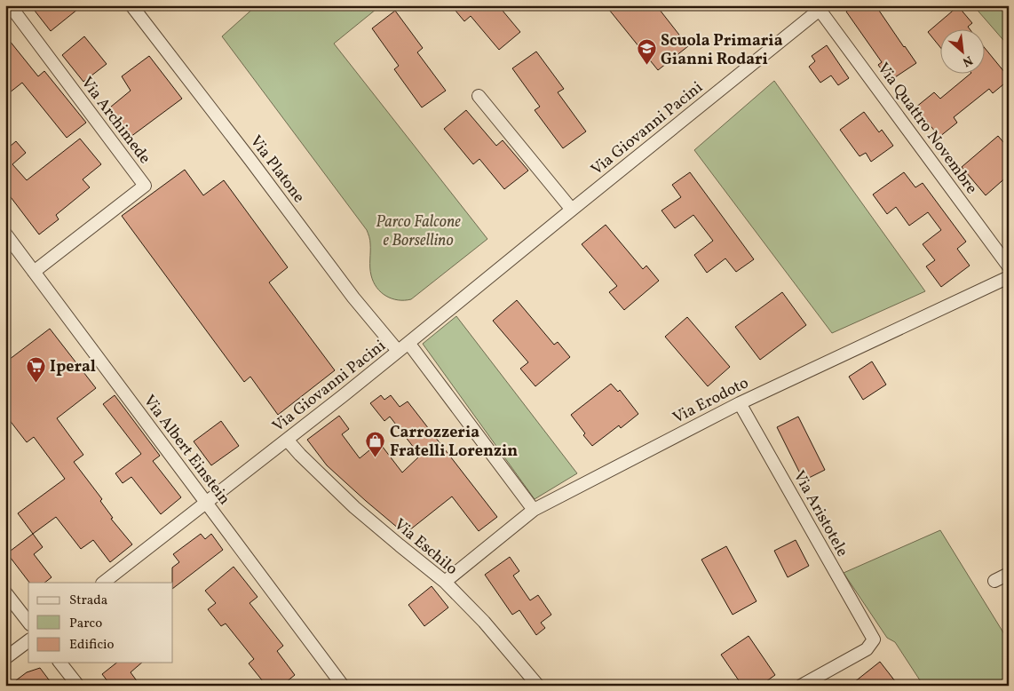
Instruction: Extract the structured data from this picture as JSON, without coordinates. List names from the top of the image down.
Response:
{
  "streets": {
    "street": [
      "Via Archimede",
      "Via Giovanni Pacini",
      "Via Quattro Novembre",
      "Via Platone",
      "Via Erodoto",
      "Via Albert Einstein",
      "Via Aristotele",
      "Via Eschilo"
    ]
  },
  "crossings": [
    ["Via Archimede", "Via Albert Einstein"],
    ["Via Giovanni Pacini", "Via Quattro Novembre"],
    ["Via Giovanni Pacini", "Via Platone"],
    ["Via Giovanni Pacini", "Via Albert Einstein"],
    ["Via Giovanni Pacini", "Via Eschilo"],
    ["Via Erodoto", "Via Aristotele"],
    ["Via Erodoto", "Via Eschilo"]
  ],
  "parks": ["Parco Falcone e Borsellino"],
  "places": {
    "school or university": ["Scuola Primaria Gianni Rodari"],
    "supermarket": ["Iperal"],
    "shop": ["Carrozzeria Fratelli Lorenzin"]
  },
  "legend": ["Strada", "Parco", "Edificio"],
  "north": "bottom right"
}
